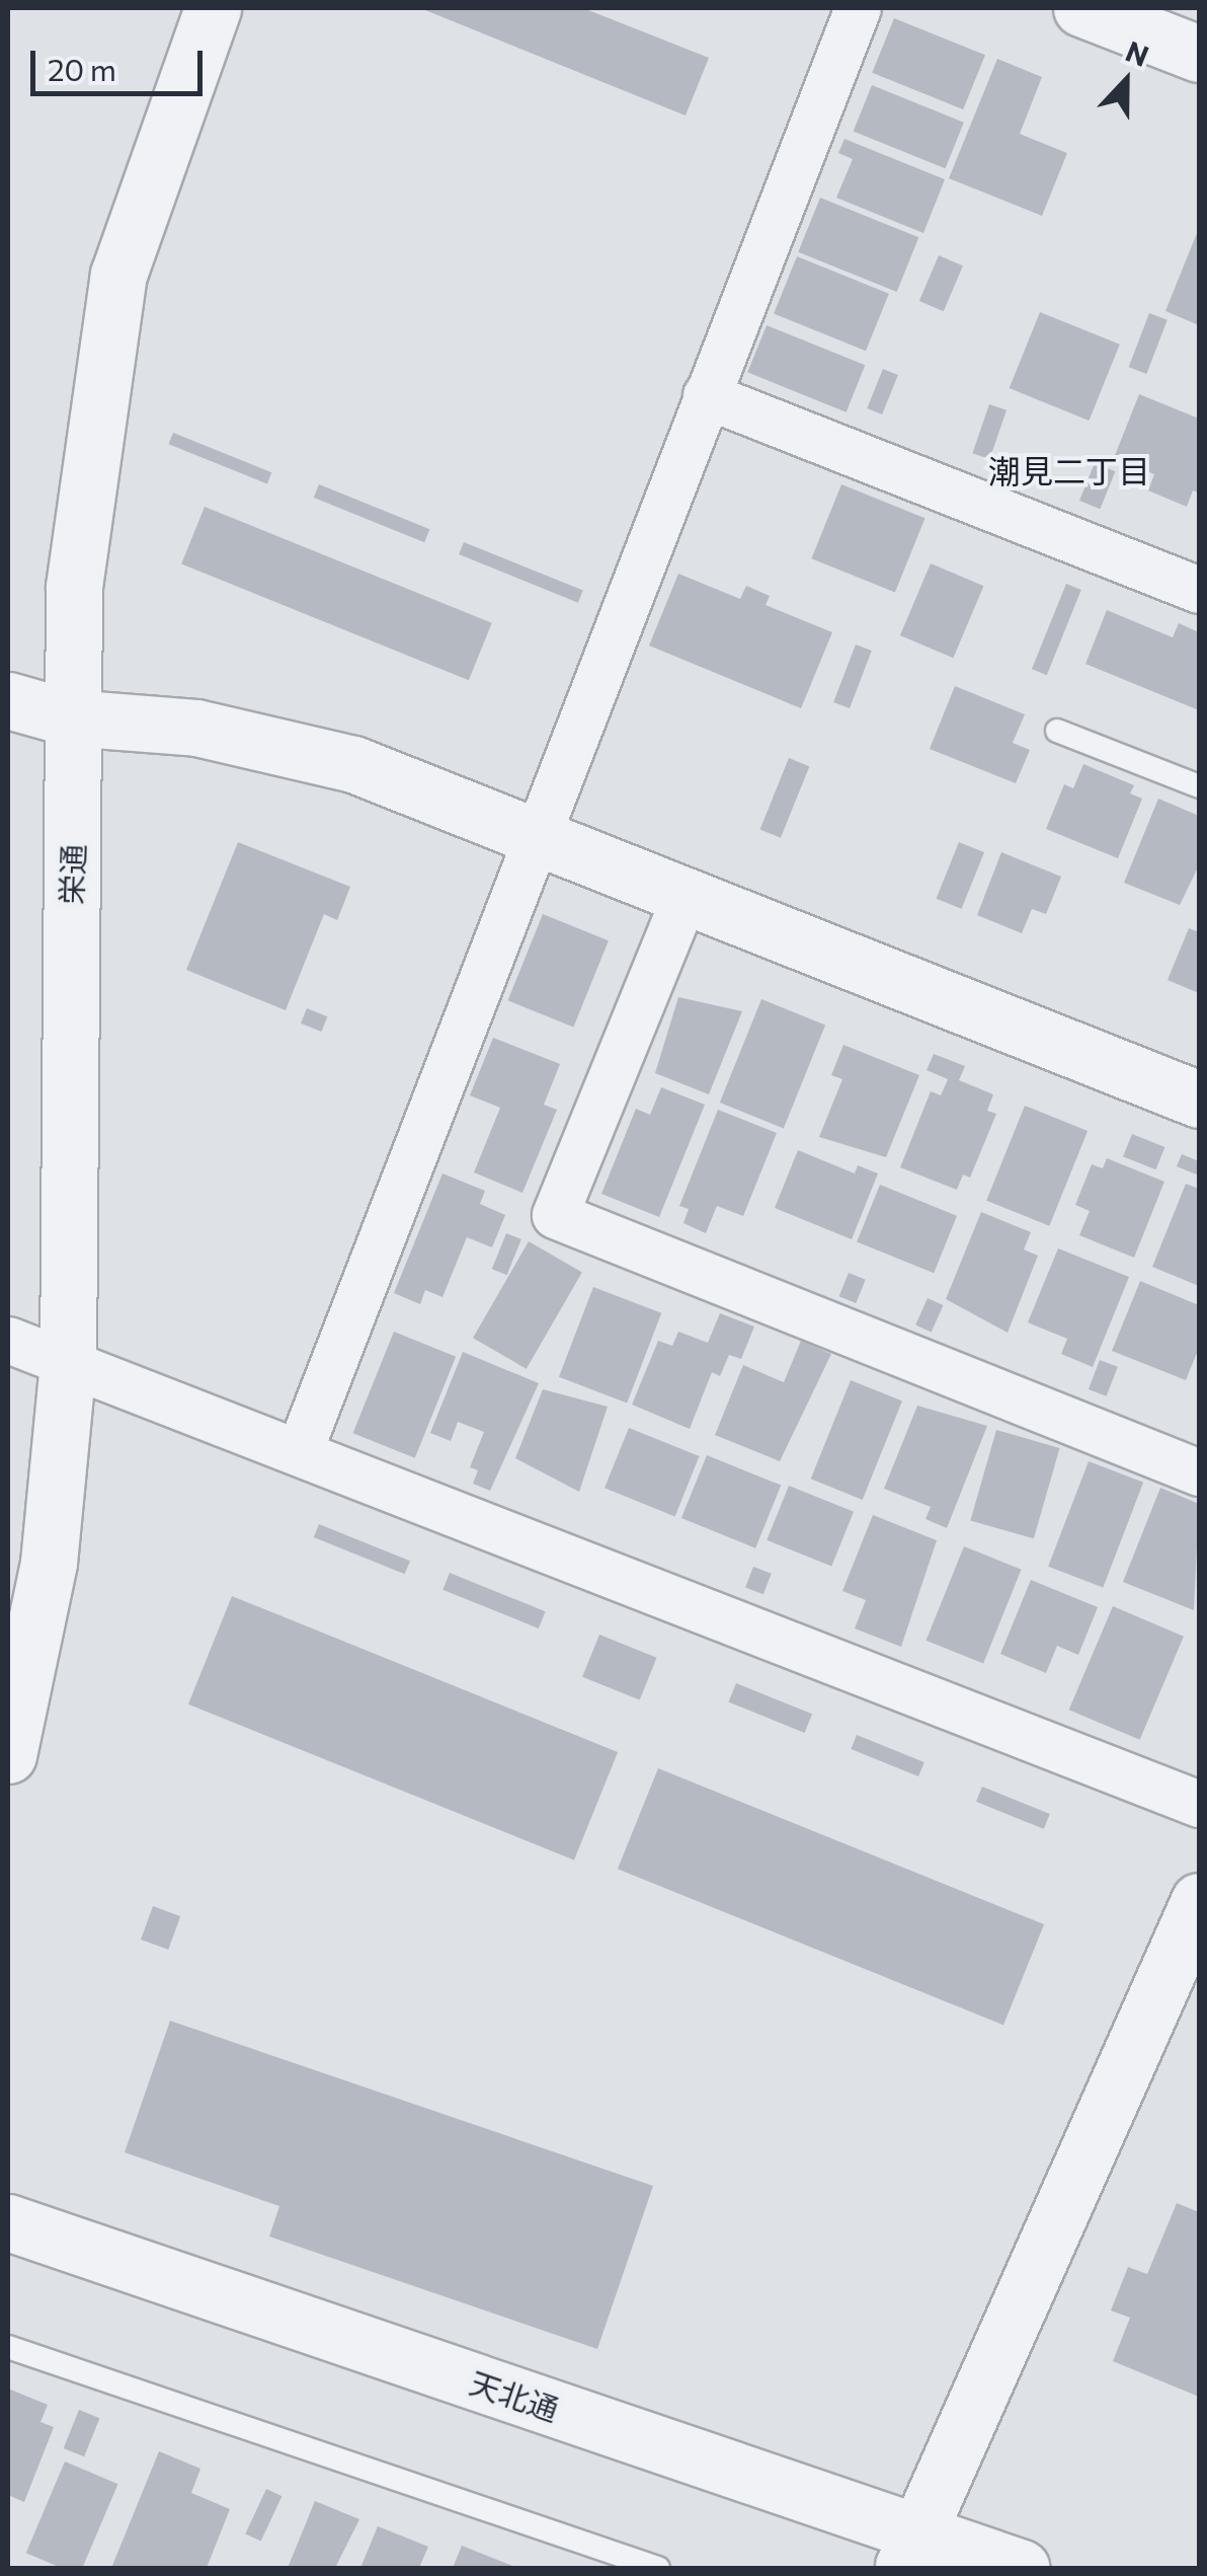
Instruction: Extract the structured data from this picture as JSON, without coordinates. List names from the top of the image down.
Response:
{
  "streets": {
    "street": ["栄通", "天北通"]
  },
  "districts": ["潮見二丁目"],
  "scale_bar": "20 m",
  "north": "top"
}
